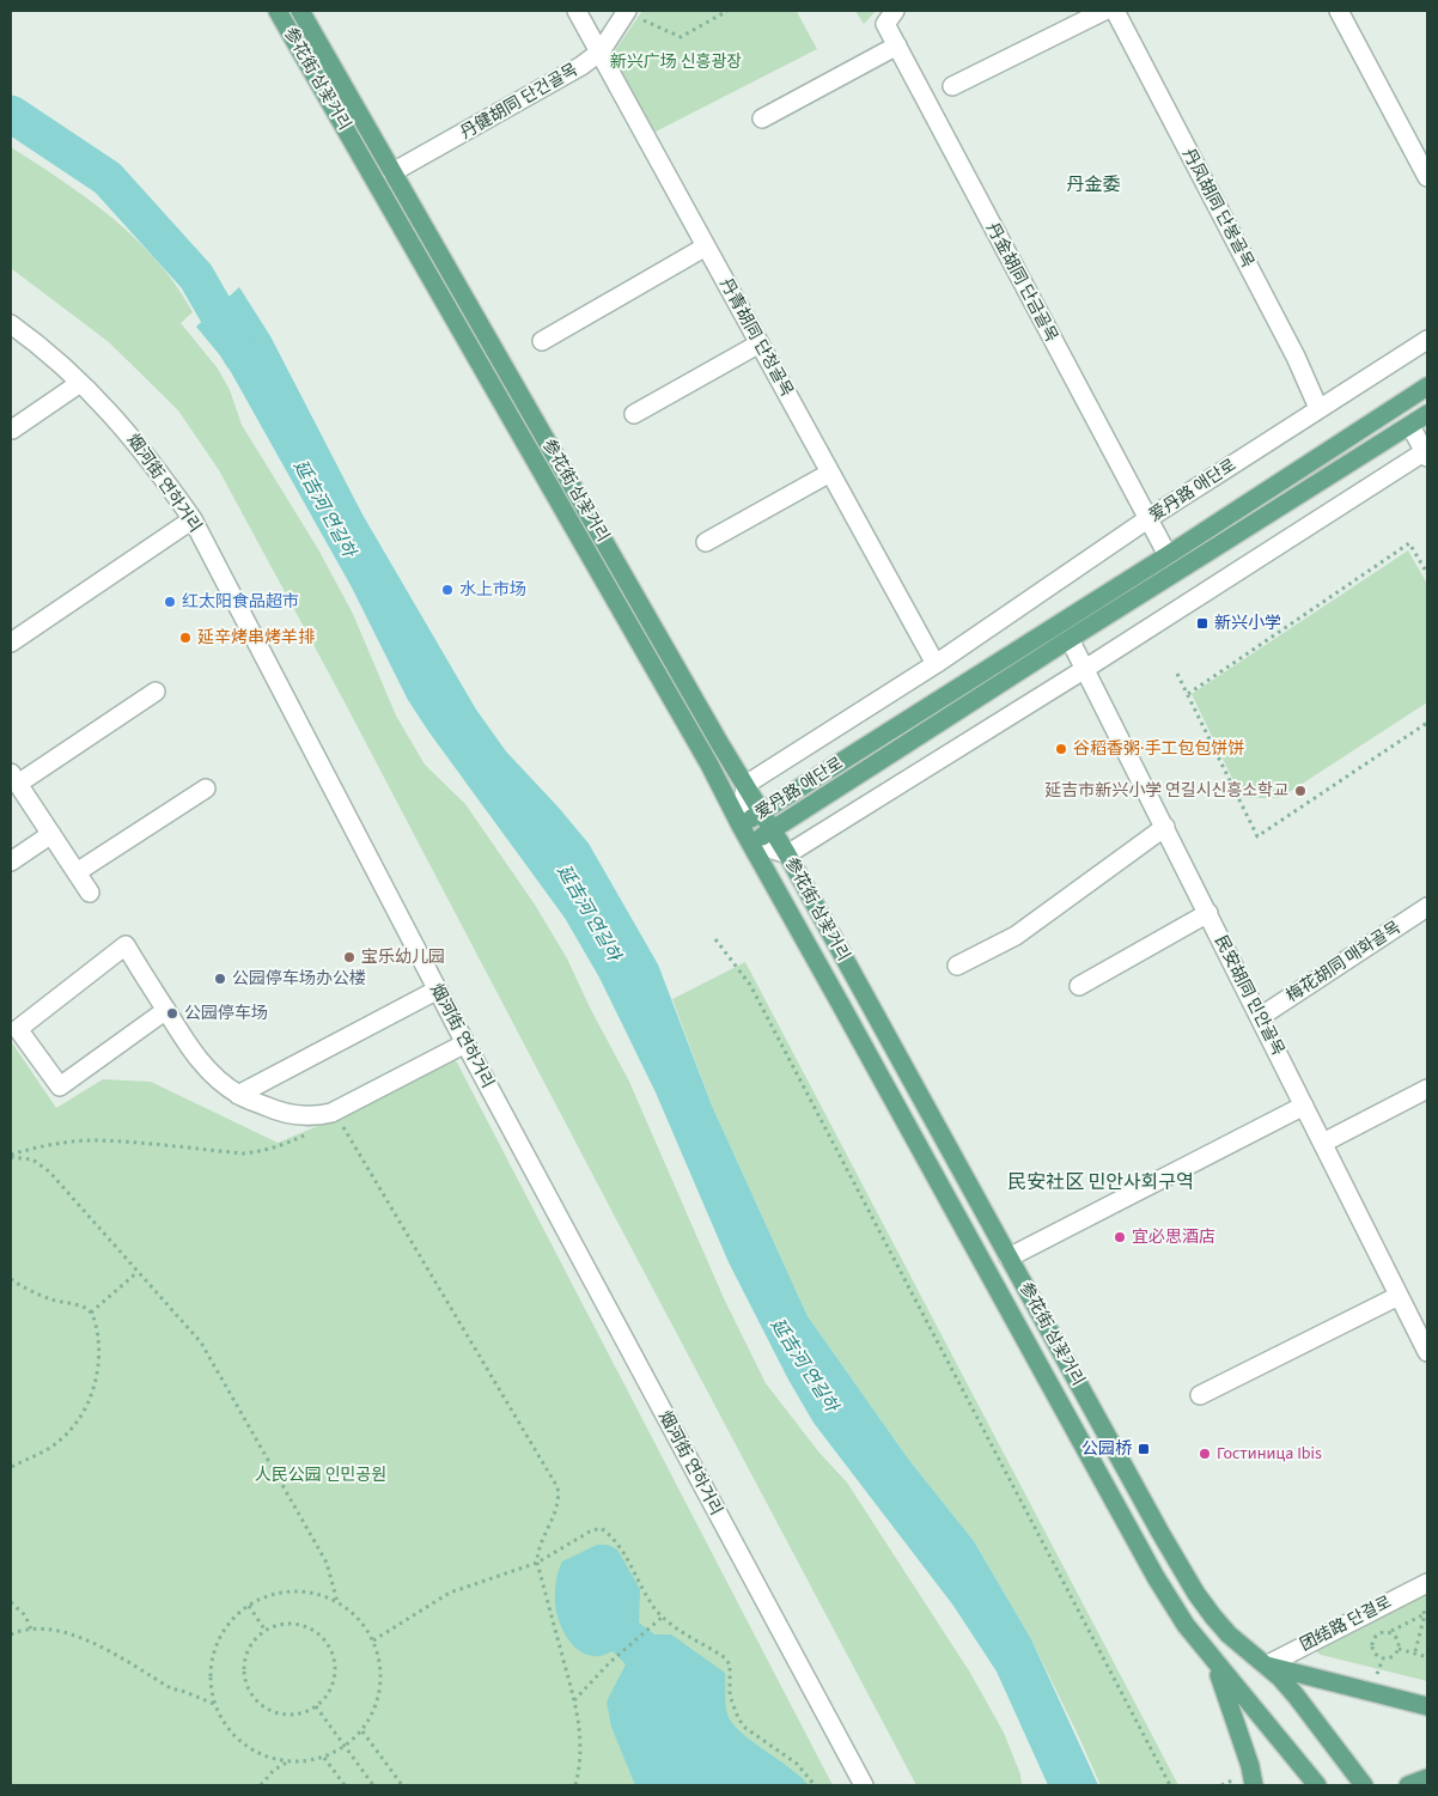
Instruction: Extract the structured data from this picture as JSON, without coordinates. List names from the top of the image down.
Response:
{
  "streets": {
    "main road": ["参花街 삼꽃거리", "爱丹路 애단로"],
    "street": [
      "丹健胡同 단건골목",
      "丹凤胡同 단봉골목",
      "丹金胡同 단금골목",
      "丹青胡同 단청골목",
      "烟河街 연하거리",
      "梅花胡同 매화골목",
      "民安胡同 민안골목",
      "团结路 단결로"
    ]
  },
  "crossings": [
    ["参花街 삼꽃거리", "丹健胡同 단건골목"],
    ["参花街 삼꽃거리", "爱丹路 애단로"],
    ["参花街 삼꽃거리", "团结路 단결로"],
    ["丹健胡同 단건골목", "丹青胡同 단청골목"],
    ["丹凤胡同 단봉골목", "爱丹路 애단로"],
    ["丹金胡同 단금골목", "爱丹路 애단로"],
    ["丹青胡同 단청골목", "爱丹路 애단로"],
    ["爱丹路 애단로", "民安胡同 민안골목"],
    ["梅花胡同 매화골목", "民安胡同 민안골목"]
  ],
  "districts": ["丹金委", "民安社区 민안사회구역"],
  "water": ["延吉河 연길하"],
  "parks": ["新兴广场 신흥광장", "人民公园 인민공원"],
  "places": {
    "other": [
      "水上市场",
      "红太阳食品超市",
      "延辛烤串烤羊排",
      "谷稻香粥·手工包包饼饼",
      "延吉市新兴小学 연길시신흥소학교",
      "宝乐幼儿园",
      "公园停车场办公楼",
      "公园停车场",
      "宜必思酒店",
      "Гостиница Ibis"
    ],
    "transit": ["新兴小学", "公园桥"]
  }
}
